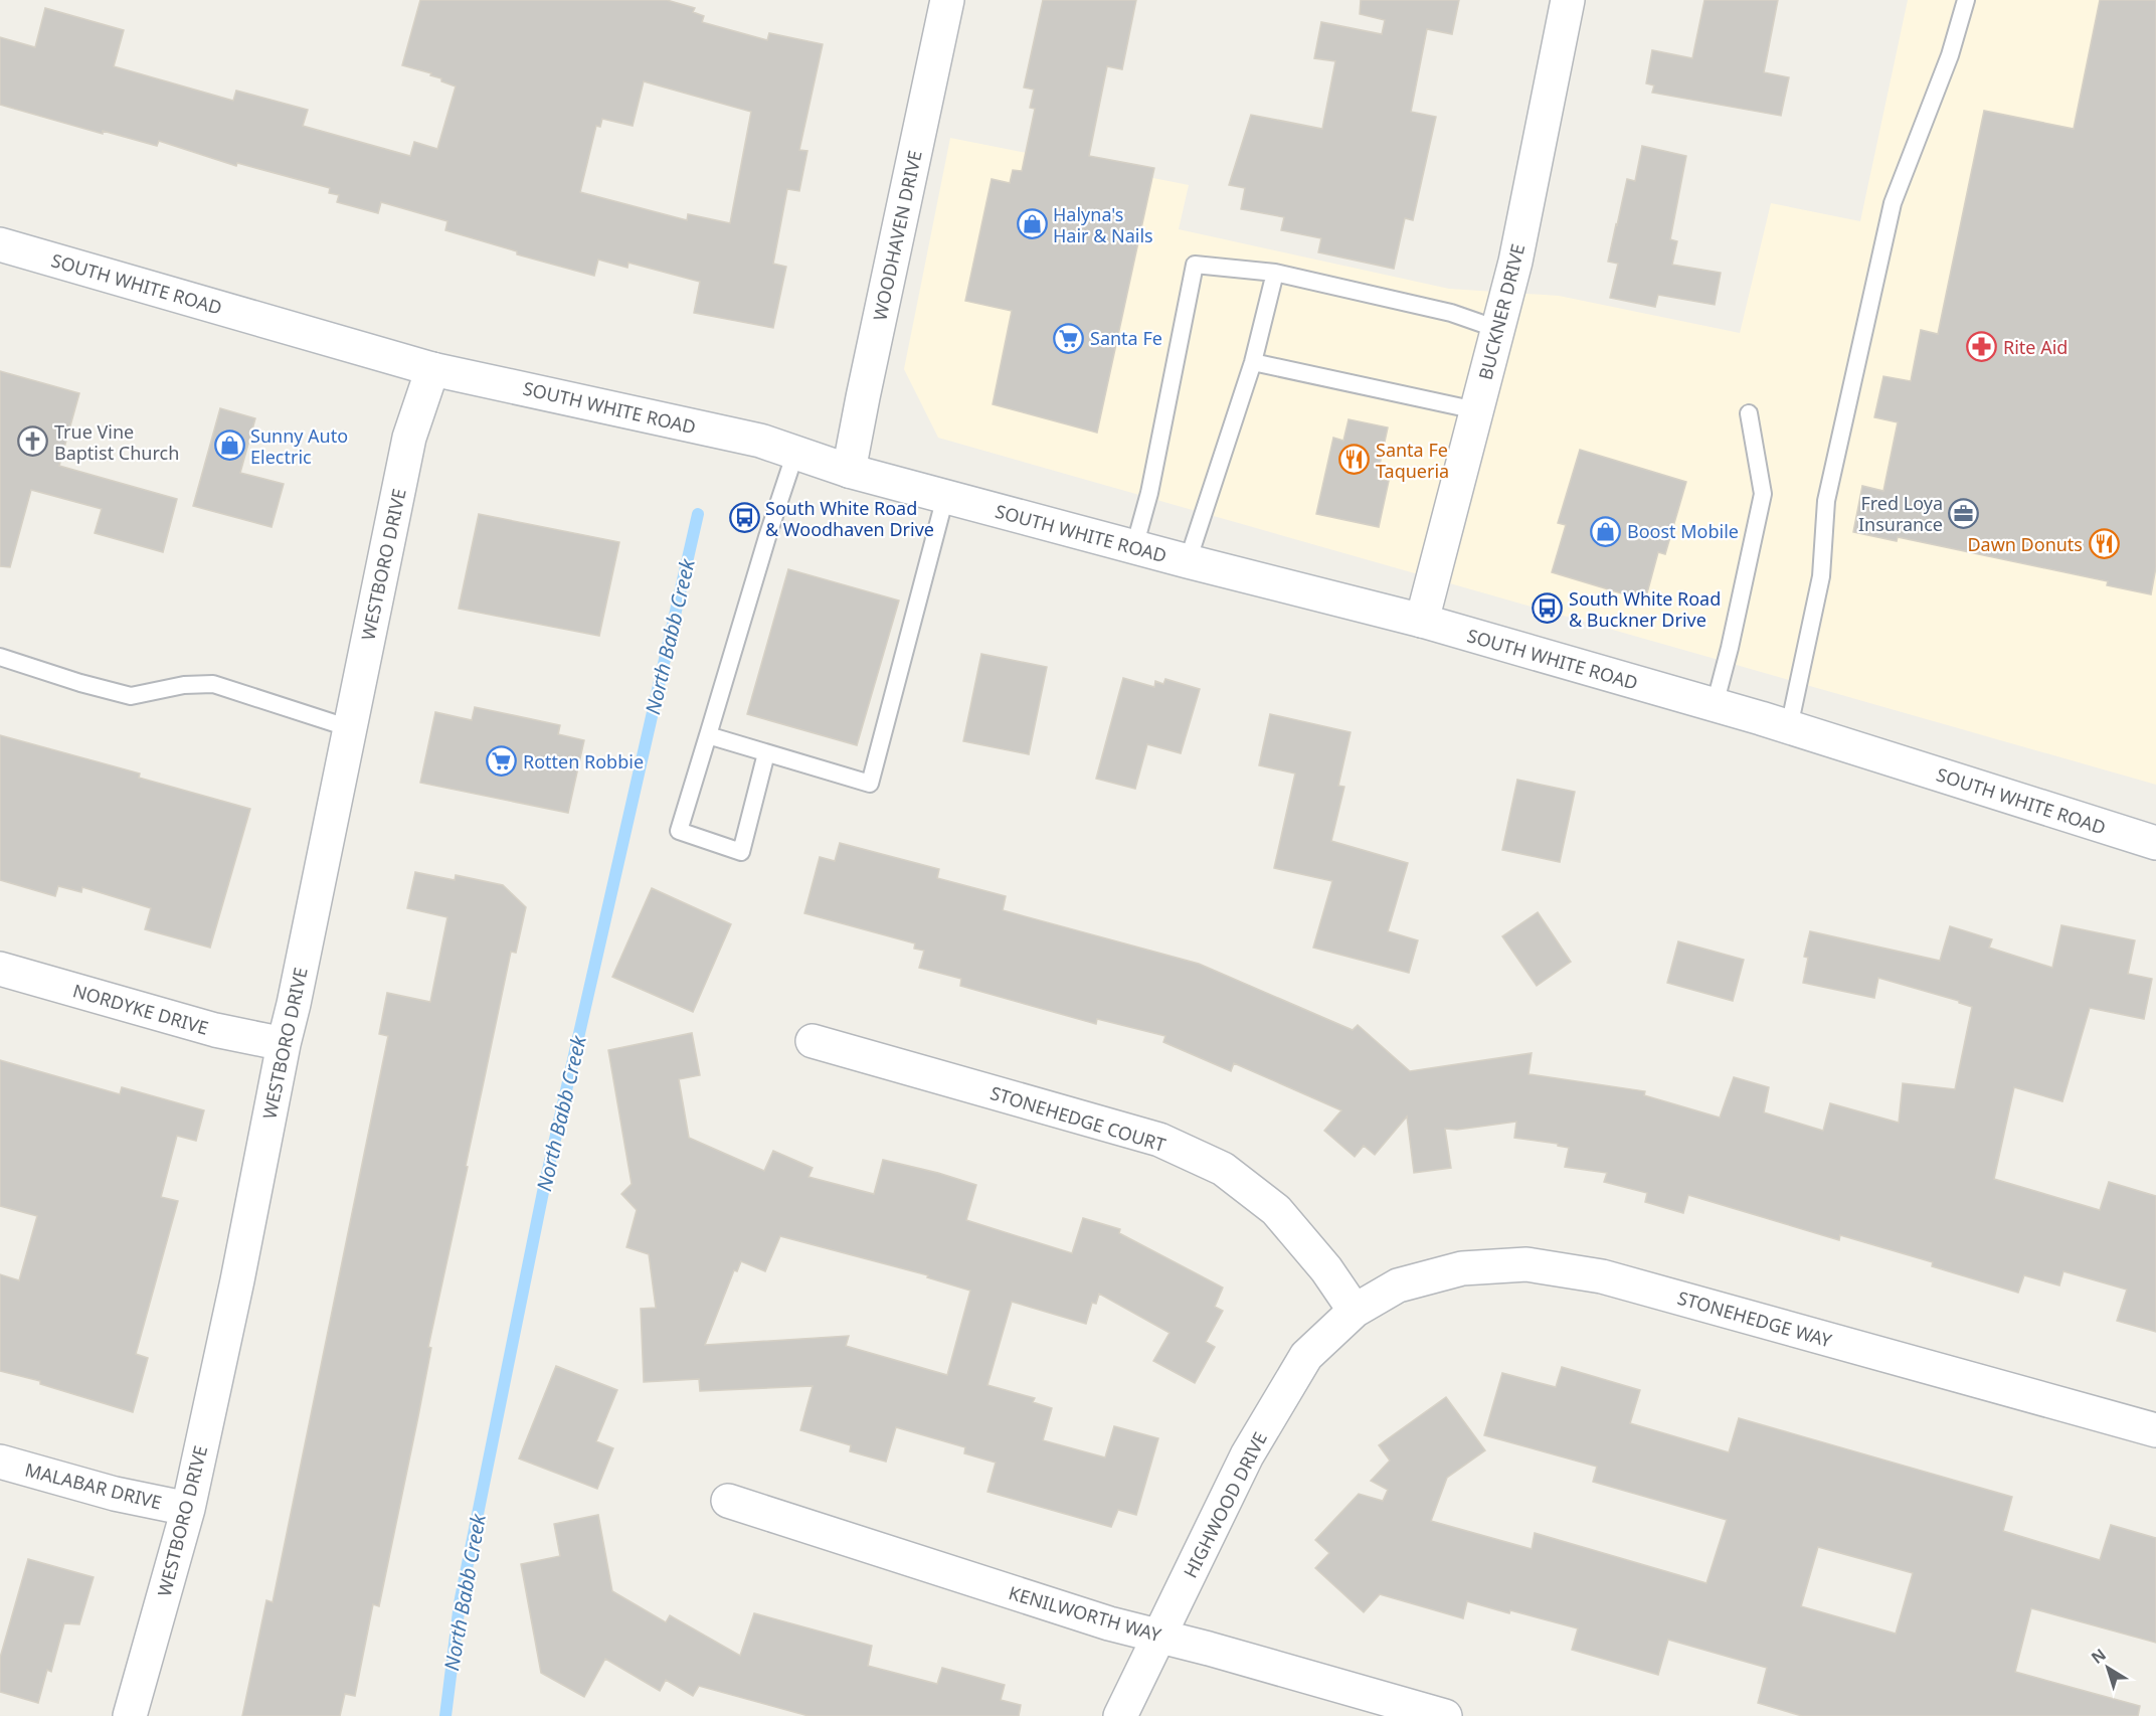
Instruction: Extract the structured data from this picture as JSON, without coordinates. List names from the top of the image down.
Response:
{
  "streets": {
    "street": [
      "WOODHAVEN DRIVE",
      "SOUTH WHITE ROAD",
      "BUCKNER DRIVE",
      "WESTBORO DRIVE",
      "NORDYKE DRIVE",
      "STONEHEDGE COURT",
      "STONEHEDGE WAY",
      "MALABAR DRIVE",
      "HIGHWOOD DRIVE",
      "KENILWORTH WAY"
    ]
  },
  "crossings": [
    ["WOODHAVEN DRIVE", "SOUTH WHITE ROAD"],
    ["SOUTH WHITE ROAD", "BUCKNER DRIVE"],
    ["SOUTH WHITE ROAD", "WESTBORO DRIVE"],
    ["WESTBORO DRIVE", "NORDYKE DRIVE"],
    ["WESTBORO DRIVE", "MALABAR DRIVE"],
    ["STONEHEDGE COURT", "STONEHEDGE WAY"],
    ["STONEHEDGE COURT", "HIGHWOOD DRIVE"],
    ["STONEHEDGE WAY", "HIGHWOOD DRIVE"],
    ["HIGHWOOD DRIVE", "KENILWORTH WAY"]
  ],
  "water": ["North Babb Creek"],
  "places": {
    "shop": ["Halyna's Hair & Nails", "Sunny Auto Electric", "Boost Mobile"],
    "supermarket": ["Santa Fe", "Rotten Robbie"],
    "pharmacy": ["Rite Aid"],
    "church": ["True Vine Baptist Church"],
    "restaurant": ["Santa Fe Taqueria", "Dawn Donuts"],
    "office": ["Fred Loya Insurance"],
    "bus stop": ["South White Road & Woodhaven Drive", "South White Road & Buckner Drive"]
  },
  "north": "top left"
}
